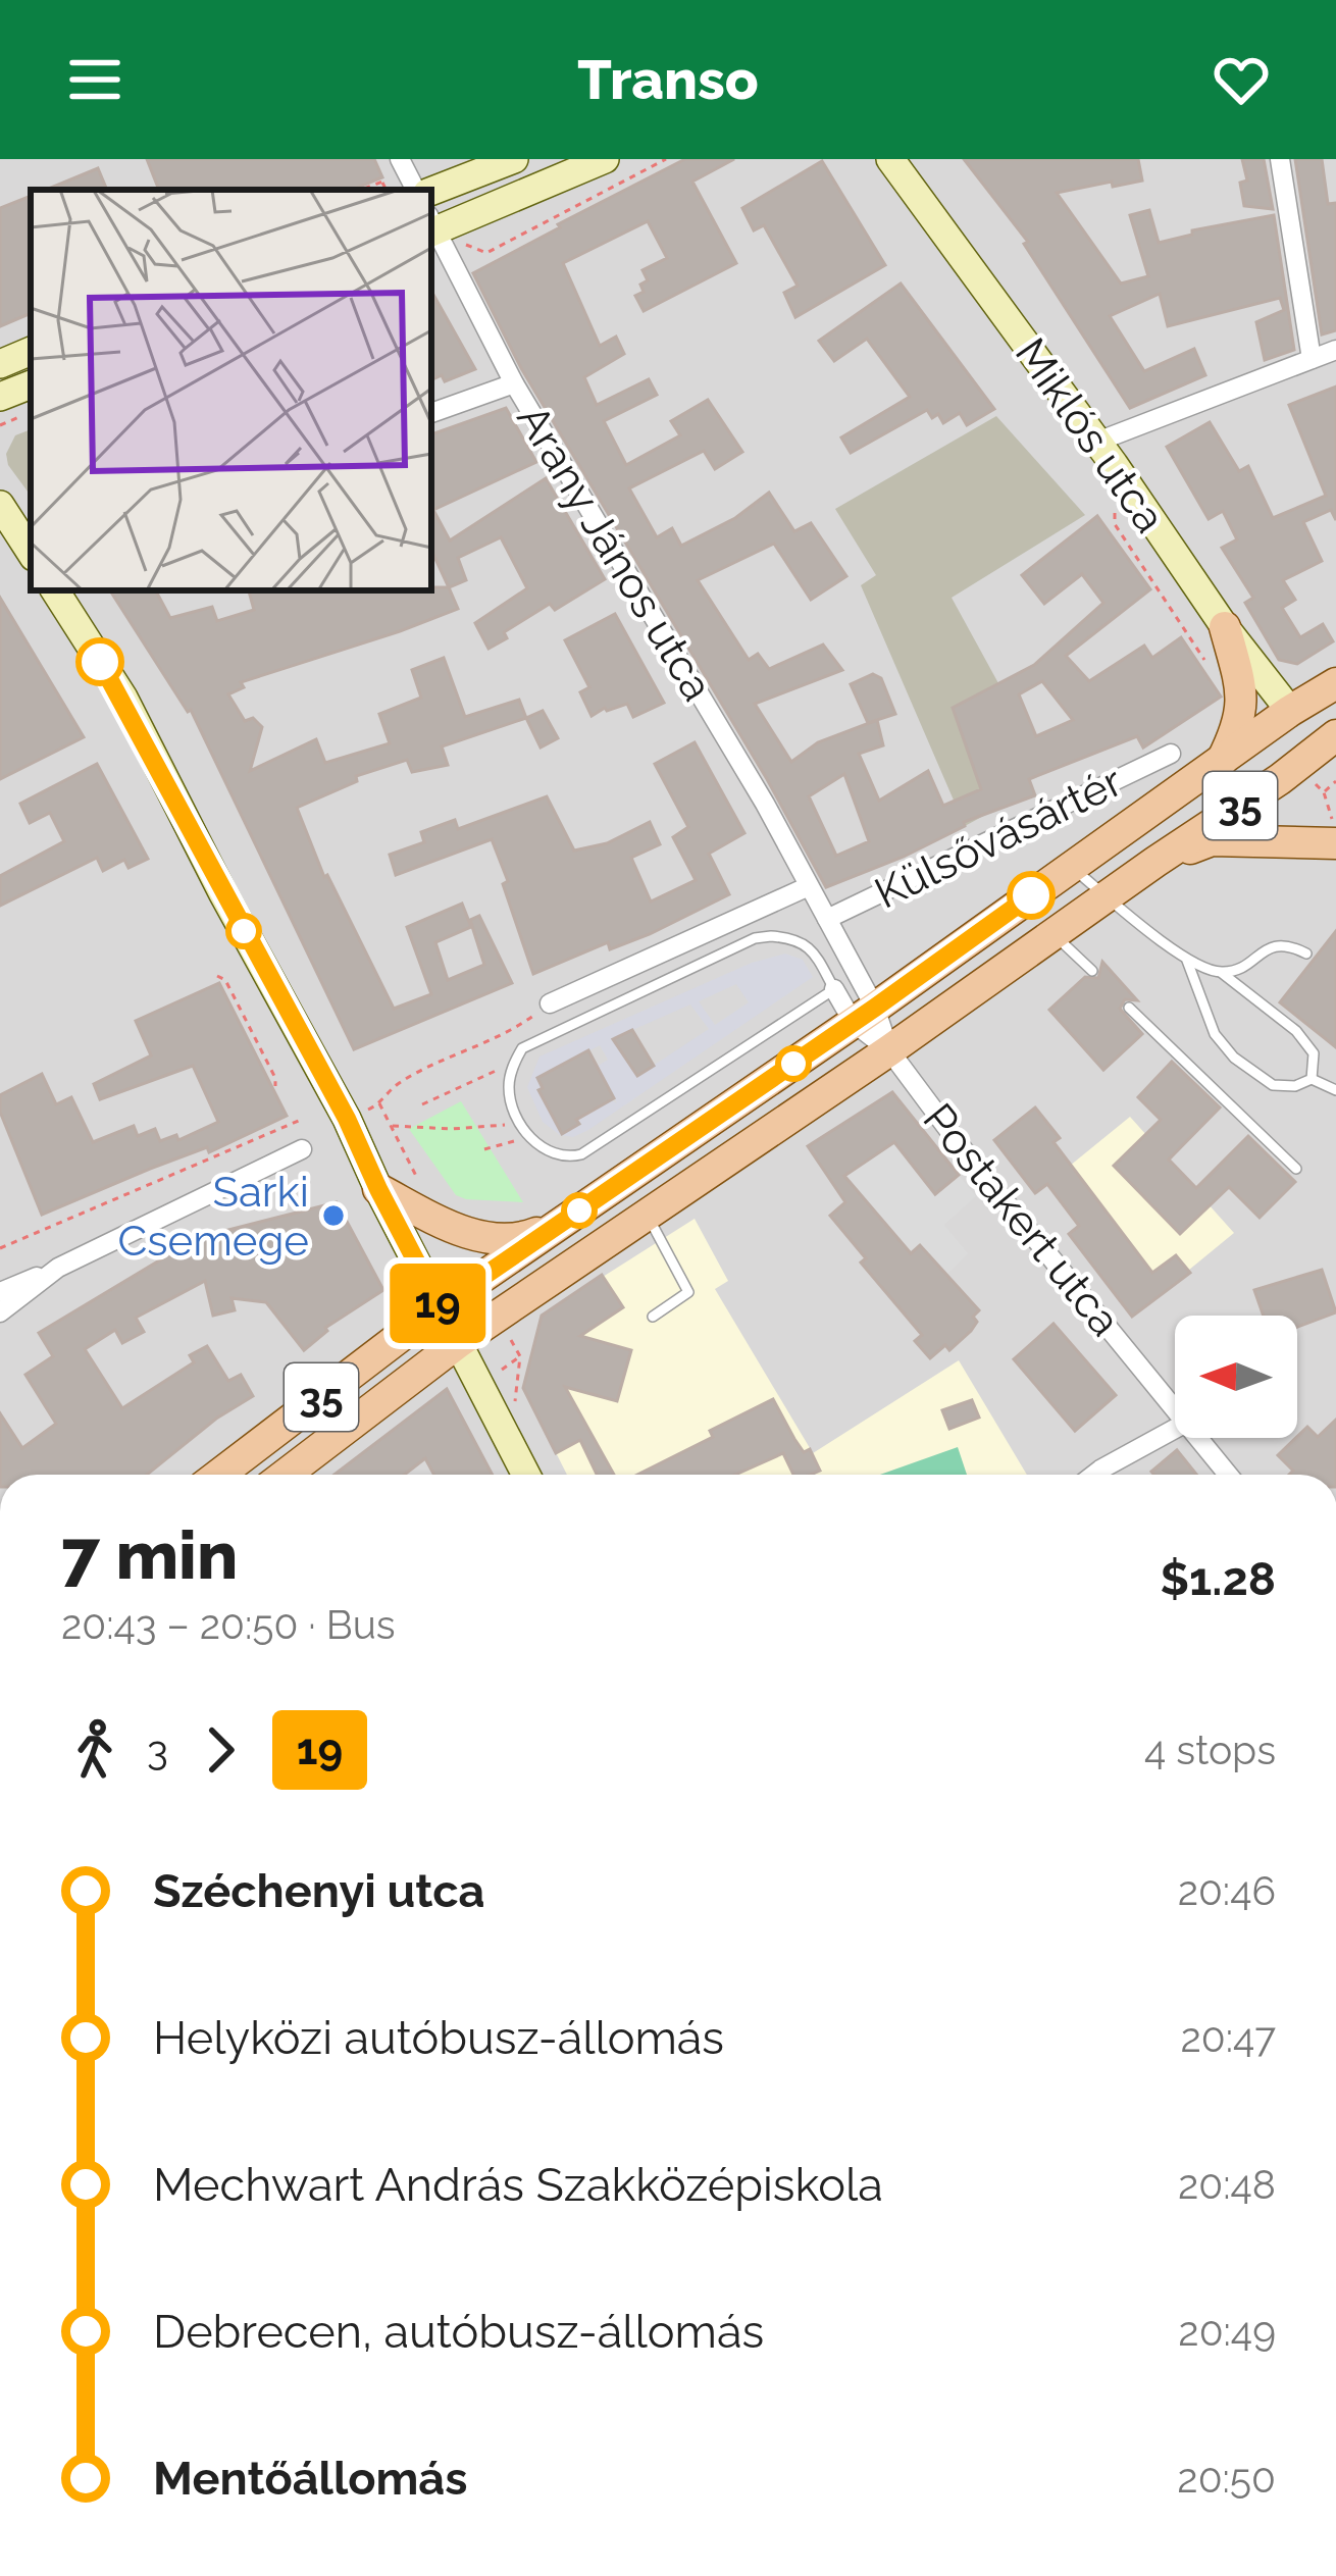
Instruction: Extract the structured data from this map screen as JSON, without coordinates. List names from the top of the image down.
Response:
{
  "streets": {
    "main road": ["35", "Külsővásártér"],
    "street": ["Miklós utca", "Arany János utca", "Postakert utca"]
  },
  "crossings": [
    ["Miklós utca", "Külsővásártér"],
    ["Arany János utca", "Külsővásártér"],
    ["35", "Külsővásártér"],
    ["Külsővásártér", "Postakert utca"]
  ],
  "places": ["Sarki Csemege"],
  "lines": ["bus line 19"],
  "north": "left",
  "page": {
    "header": "Transo",
    "on_map": "19",
    "heading": ["7 min", "20:43 – 20:50 · Bus", "$1.28"],
    "legs": ["3", "19", "4 stops"],
    "list": [
      {
        "name": "Széchenyi utca",
        "value": "20:46"
      },
      {
        "name": "Helyközi autóbusz-állomás",
        "value": "20:47"
      },
      {
        "name": "Mechwart András Szakközépiskola",
        "value": "20:48"
      },
      {
        "name": "Debrecen, autóbusz-állomás",
        "value": "20:49"
      },
      {
        "name": "Mentőállomás",
        "value": "20:50"
      }
    ]
  }
}
